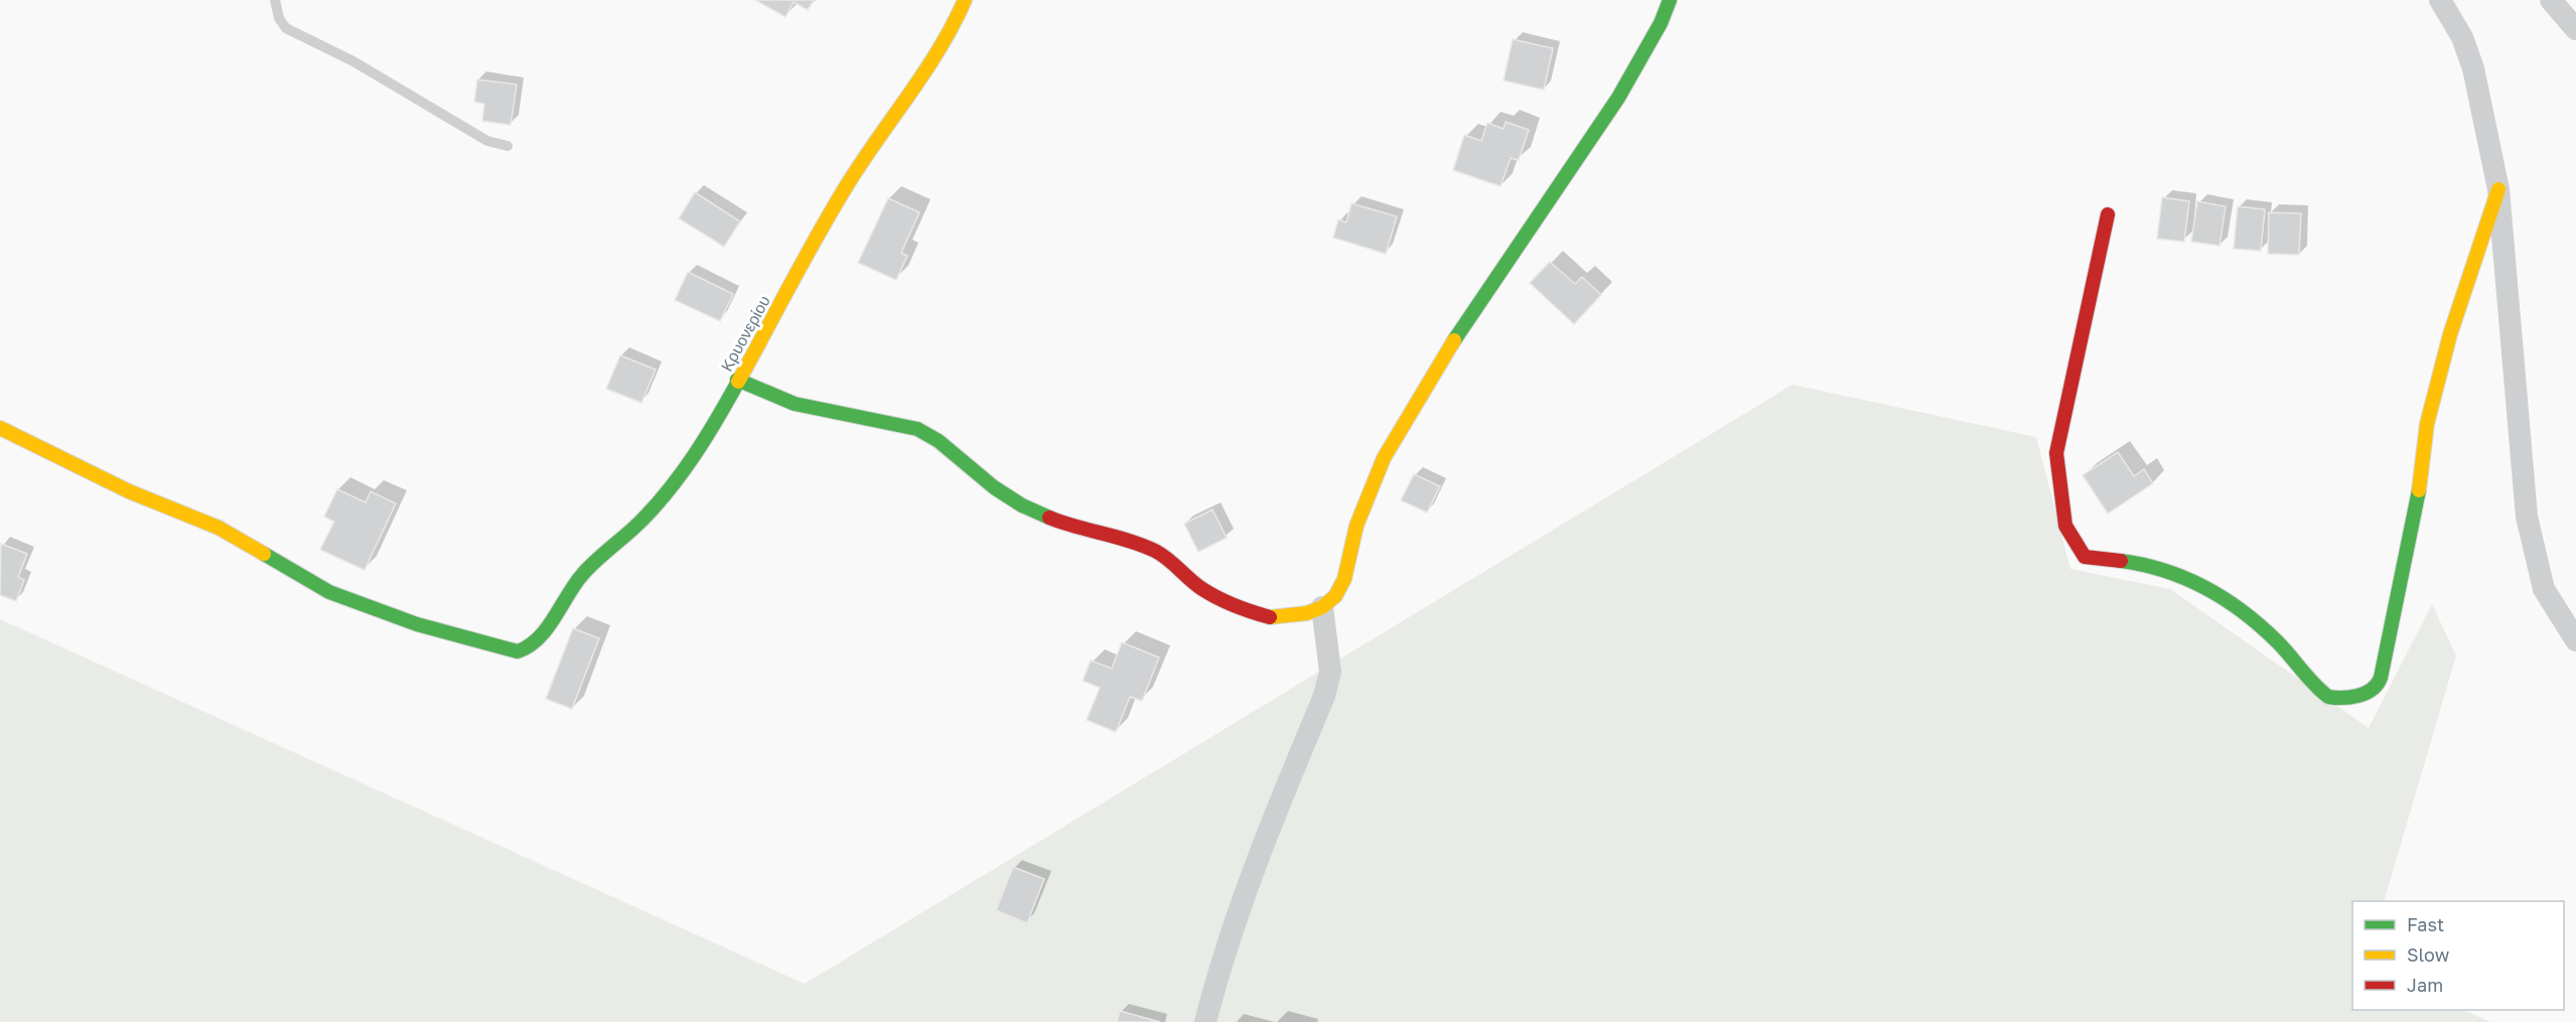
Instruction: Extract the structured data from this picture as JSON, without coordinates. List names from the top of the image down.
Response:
{
  "streets": {
    "street": ["Κρυονερίου"]
  },
  "legend": ["Fast", "Slow", "Jam"]
}
